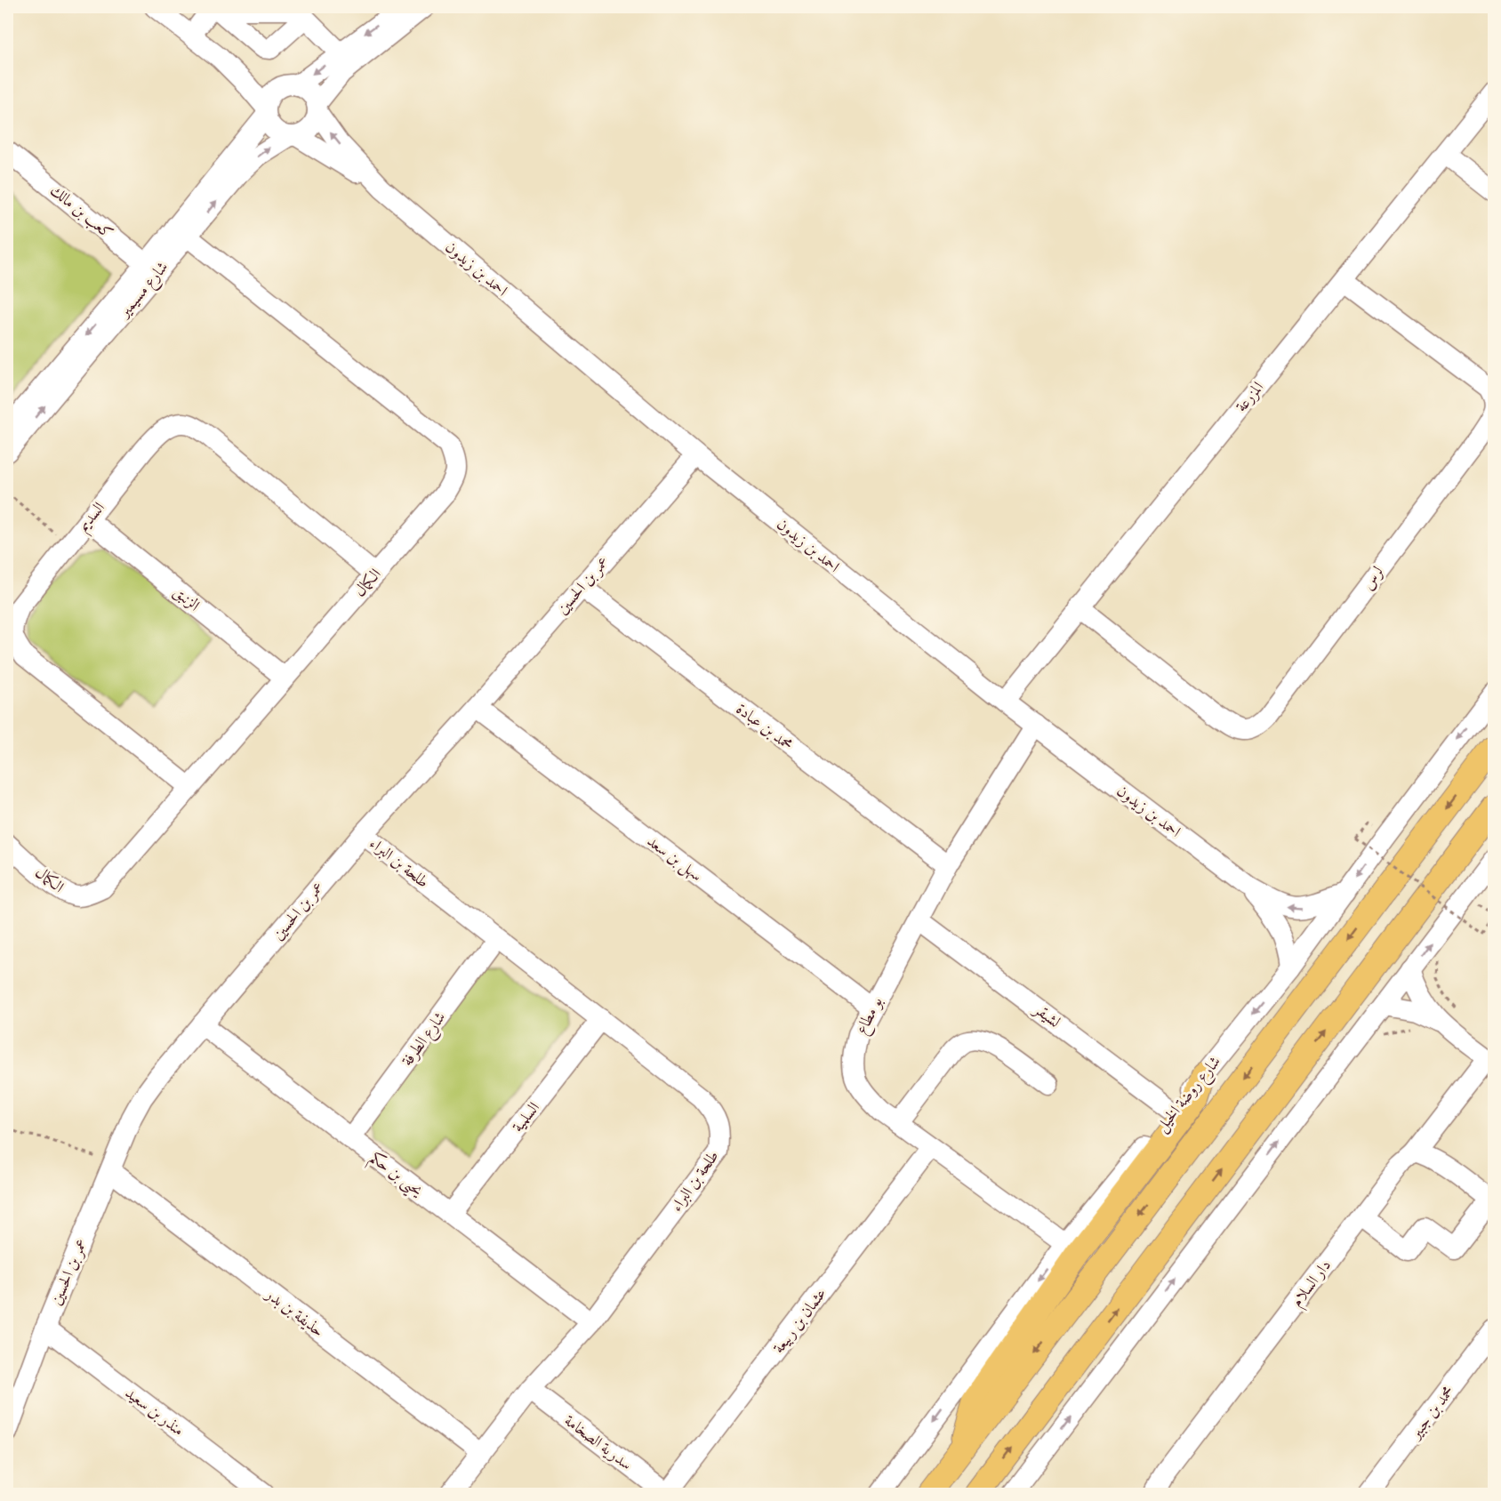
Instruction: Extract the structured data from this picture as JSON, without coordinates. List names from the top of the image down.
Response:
{
  "streets": {
    "main road": ["شارع روضة الخيل"],
    "street": [
      "كعب بن مالك",
      "احمد بن زيدون",
      "شارع مسيمير",
      "المزرعة",
      "السديم",
      "لرس",
      "الكمال",
      "عمر بن الحسين",
      "الزنبق",
      "محمد بن عبادة",
      "سهل بن سعد",
      "طلحة بن البراء",
      "بو مطاع",
      "لشيقر",
      "شارع الطرفة",
      "السلمية",
      "يحيى بن حكم",
      "دار السلام",
      "حذيفة بن بدر",
      "عثمان بن ربيعة",
      "منذر بن سعيد",
      "محمد بن جبير",
      "سدرية الصخامة"
    ]
  },
  "crossings": [
    ["كعب بن مالك", "شارع مسيمير"],
    ["احمد بن زيدون", "شارع مسيمير"],
    ["احمد بن زيدون", "المزرعة"],
    ["احمد بن زيدون", "عمر بن الحسين"],
    ["احمد بن زيدون", "بو مطاع"],
    ["احمد بن زيدون", "شارع روضة الخيل"],
    ["شارع مسيمير", "الكمال"],
    ["المزرعة", "لرس"],
    ["السديم", "الكمال"],
    ["السديم", "الزنبق"],
    ["الكمال", "الزنبق"],
    ["عمر بن الحسين", "محمد بن عبادة"],
    ["عمر بن الحسين", "سهل بن سعد"],
    ["عمر بن الحسين", "طلحة بن البراء"],
    ["عمر بن الحسين", "يحيى بن حكم"],
    ["عمر بن الحسين", "حذيفة بن بدر"],
    ["عمر بن الحسين", "منذر بن سعيد"],
    ["محمد بن عبادة", "بو مطاع"],
    ["سهل بن سعد", "بو مطاع"],
    ["طلحة بن البراء", "شارع الطرفة"],
    ["طلحة بن البراء", "السلمية"],
    ["طلحة بن البراء", "يحيى بن حكم"],
    ["طلحة بن البراء", "حذيفة بن بدر"],
    ["طلحة بن البراء", "سدرية الصخامة"],
    ["بو مطاع", "لشيقر"],
    ["بو مطاع", "شارع روضة الخيل"],
    ["بو مطاع", "عثمان بن ربيعة"],
    ["لشيقر", "شارع روضة الخيل"],
    ["شارع الطرفة", "يحيى بن حكم"],
    ["السلمية", "يحيى بن حكم"],
    ["عثمان بن ربيعة", "سدرية الصخامة"]
  ]
}
